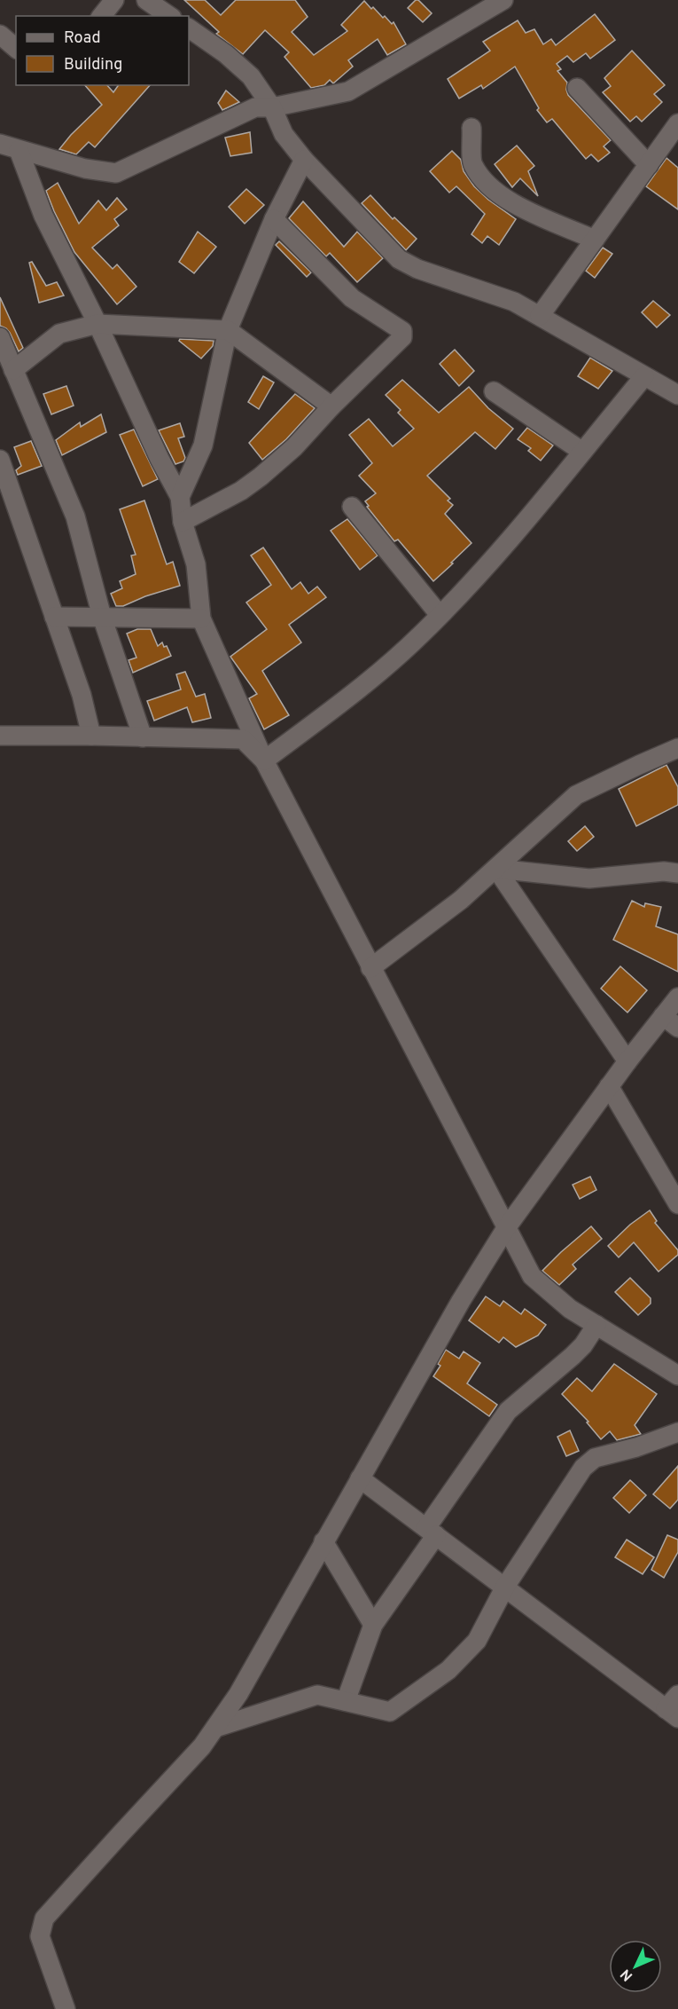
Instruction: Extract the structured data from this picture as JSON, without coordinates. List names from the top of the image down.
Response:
{
  "legend": ["Road", "Building"],
  "north": "bottom left"
}
